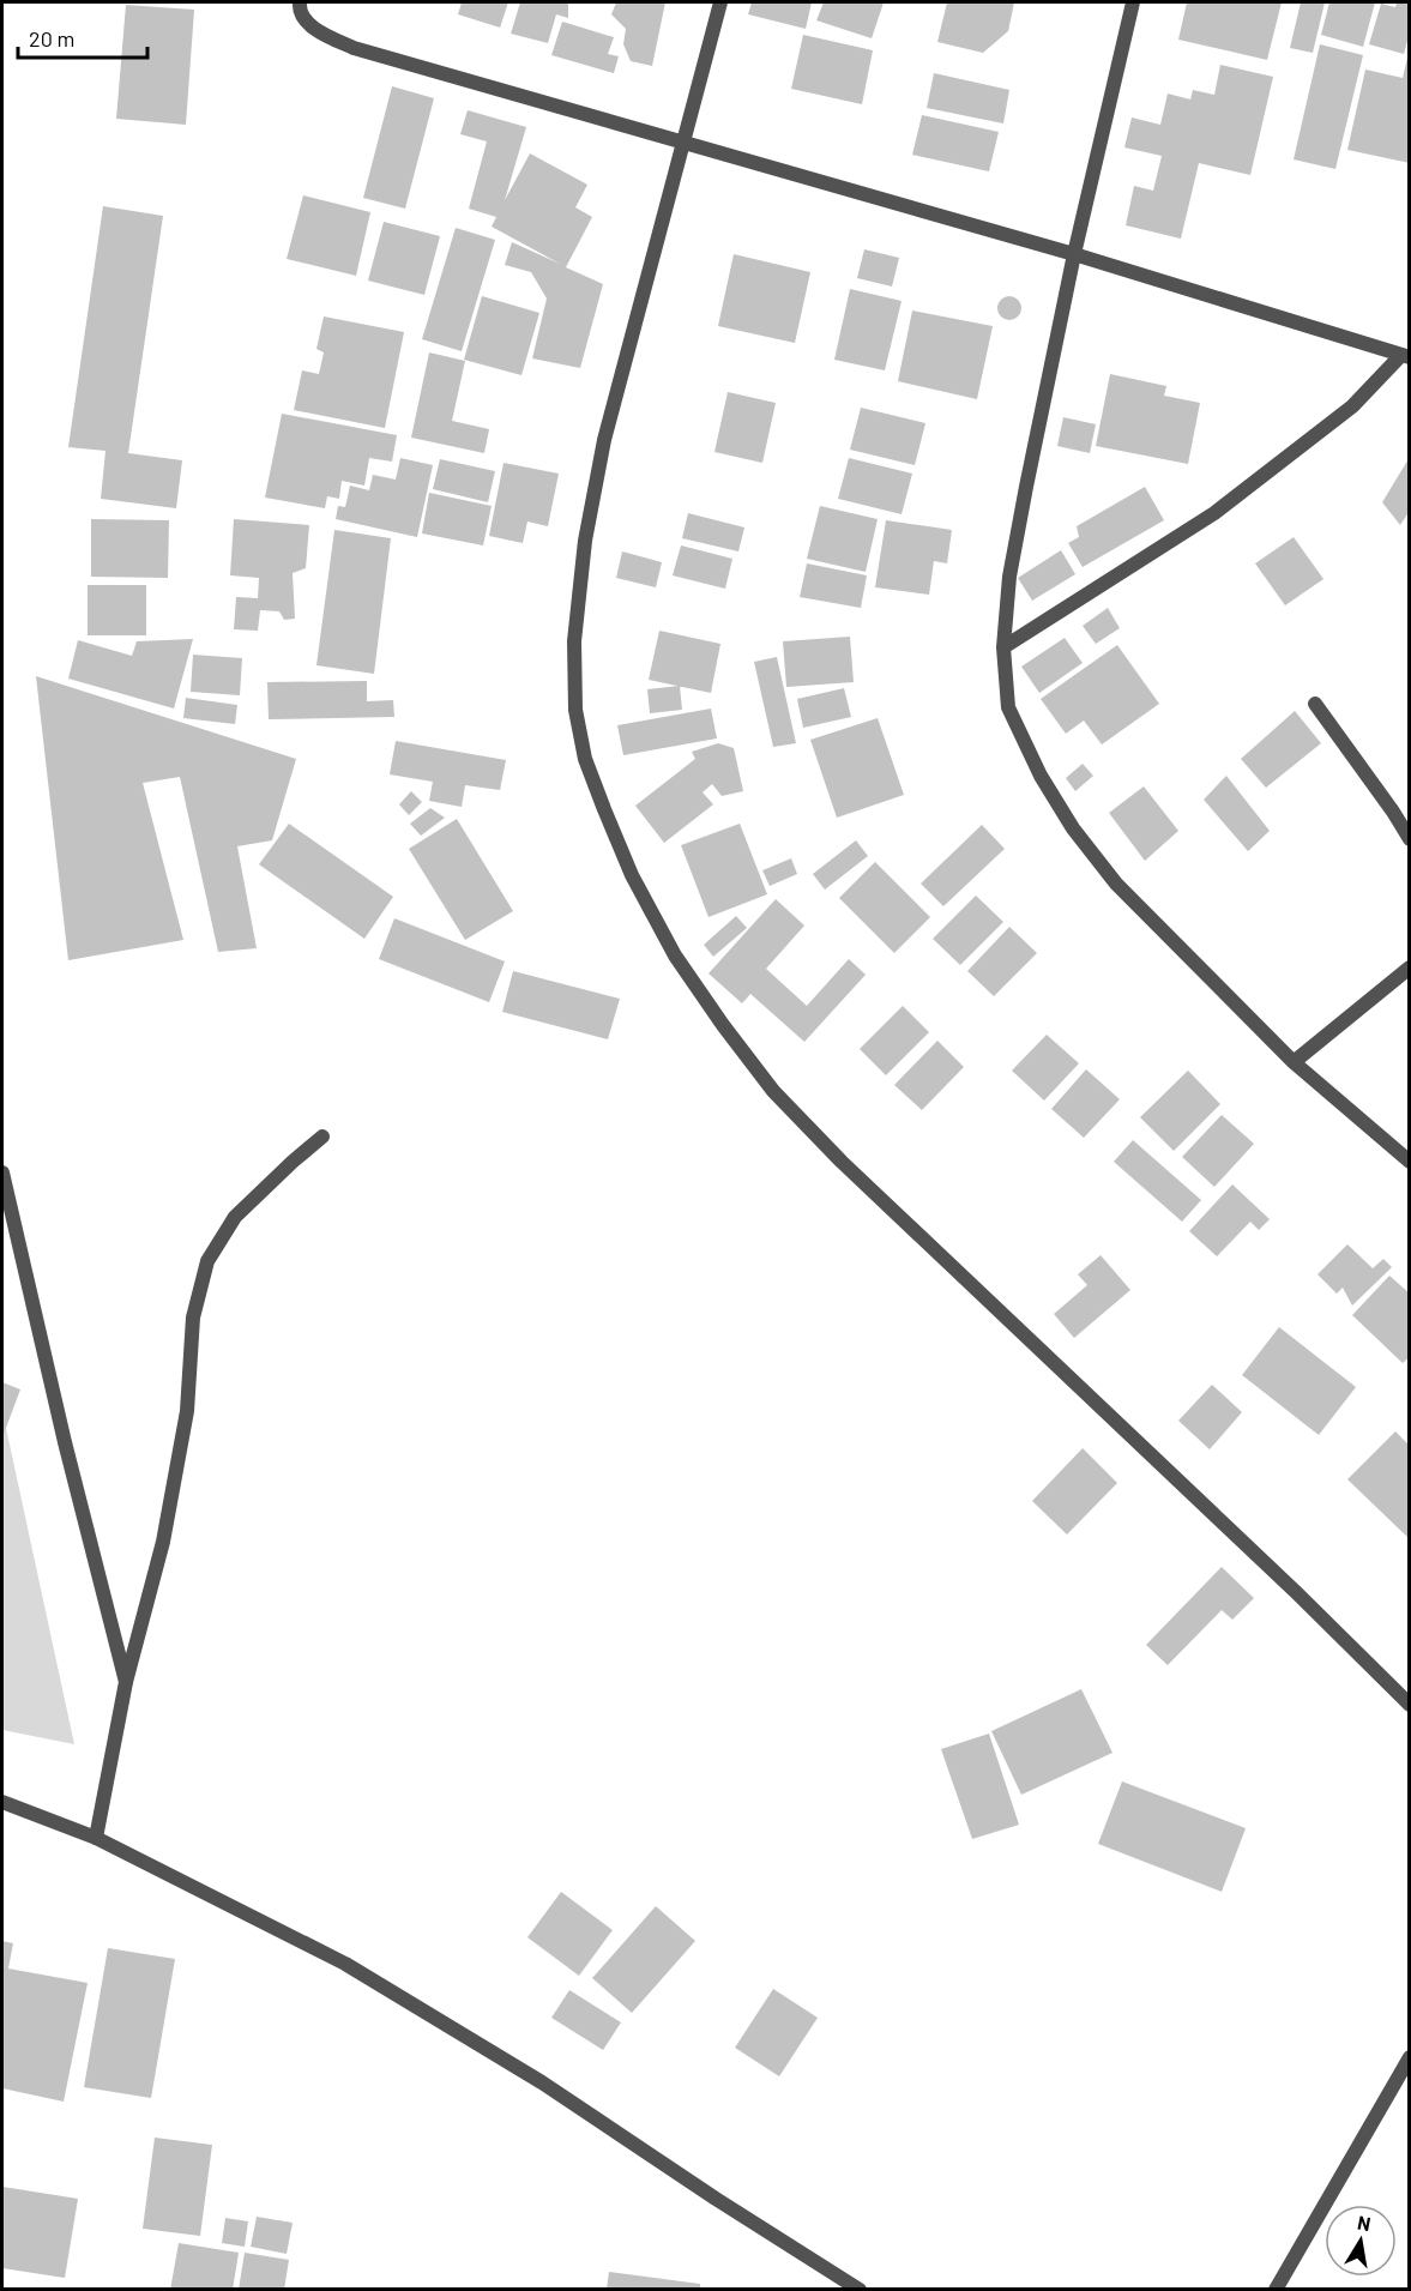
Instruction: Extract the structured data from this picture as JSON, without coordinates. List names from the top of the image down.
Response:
{
  "scale_bar": "20 m",
  "north": "top"
}
